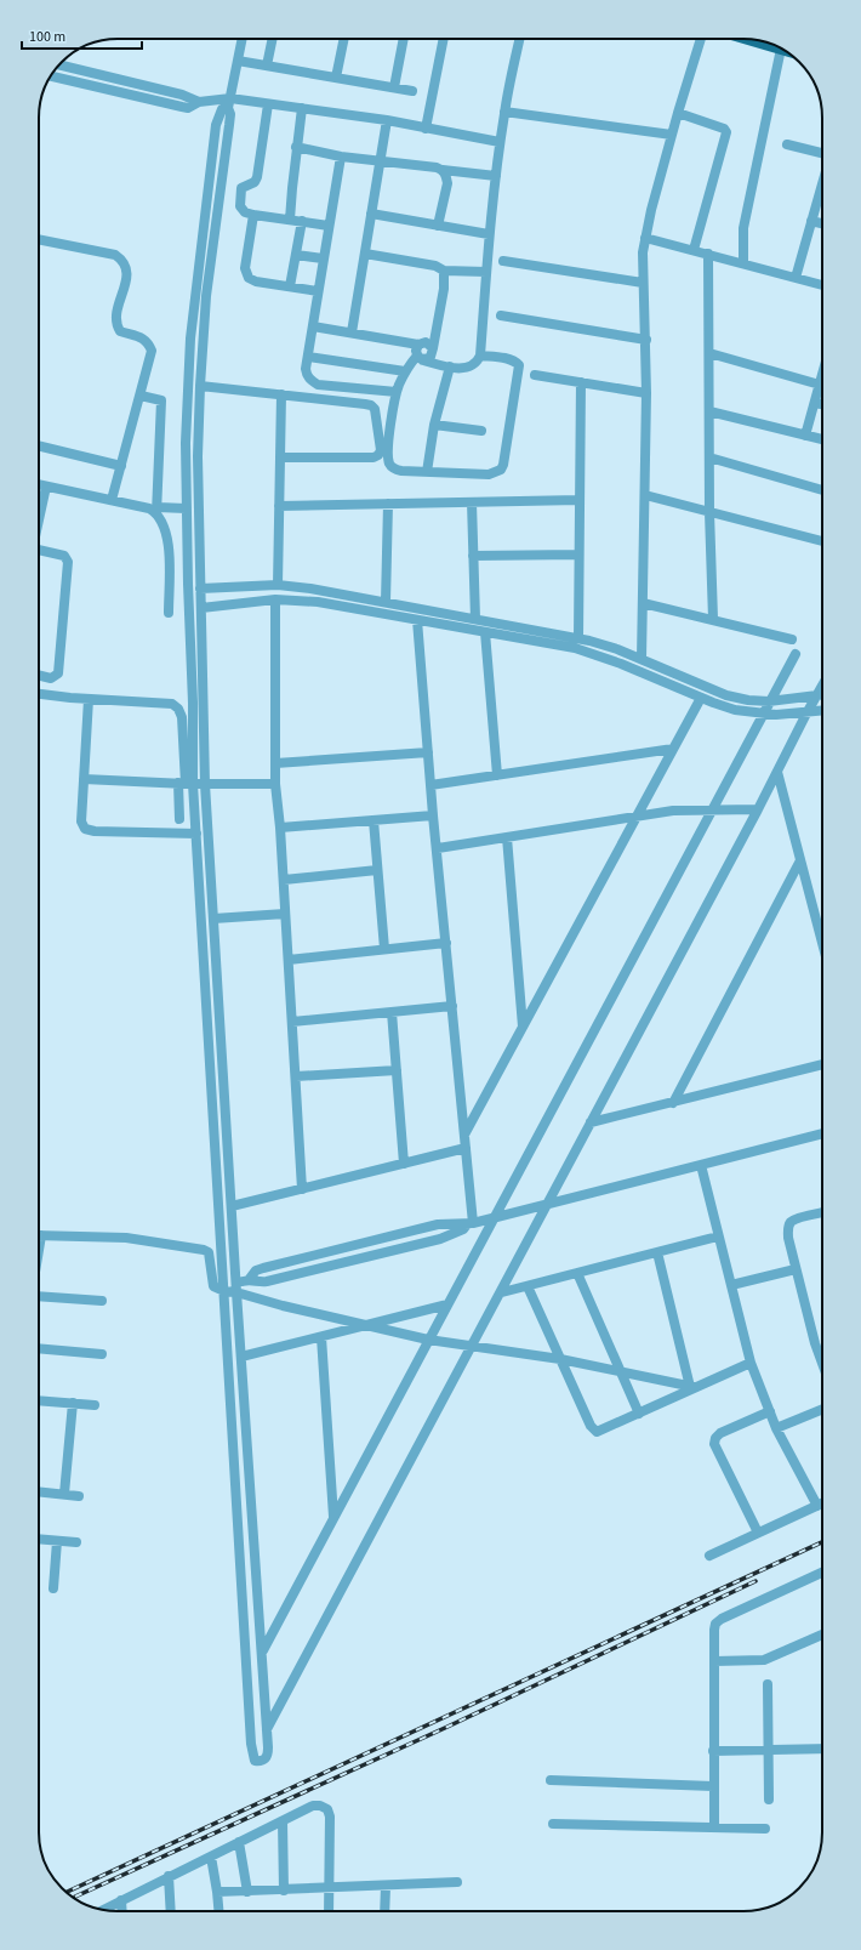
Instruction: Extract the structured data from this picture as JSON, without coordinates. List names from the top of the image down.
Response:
{
  "scale_bar": "100 m"
}
